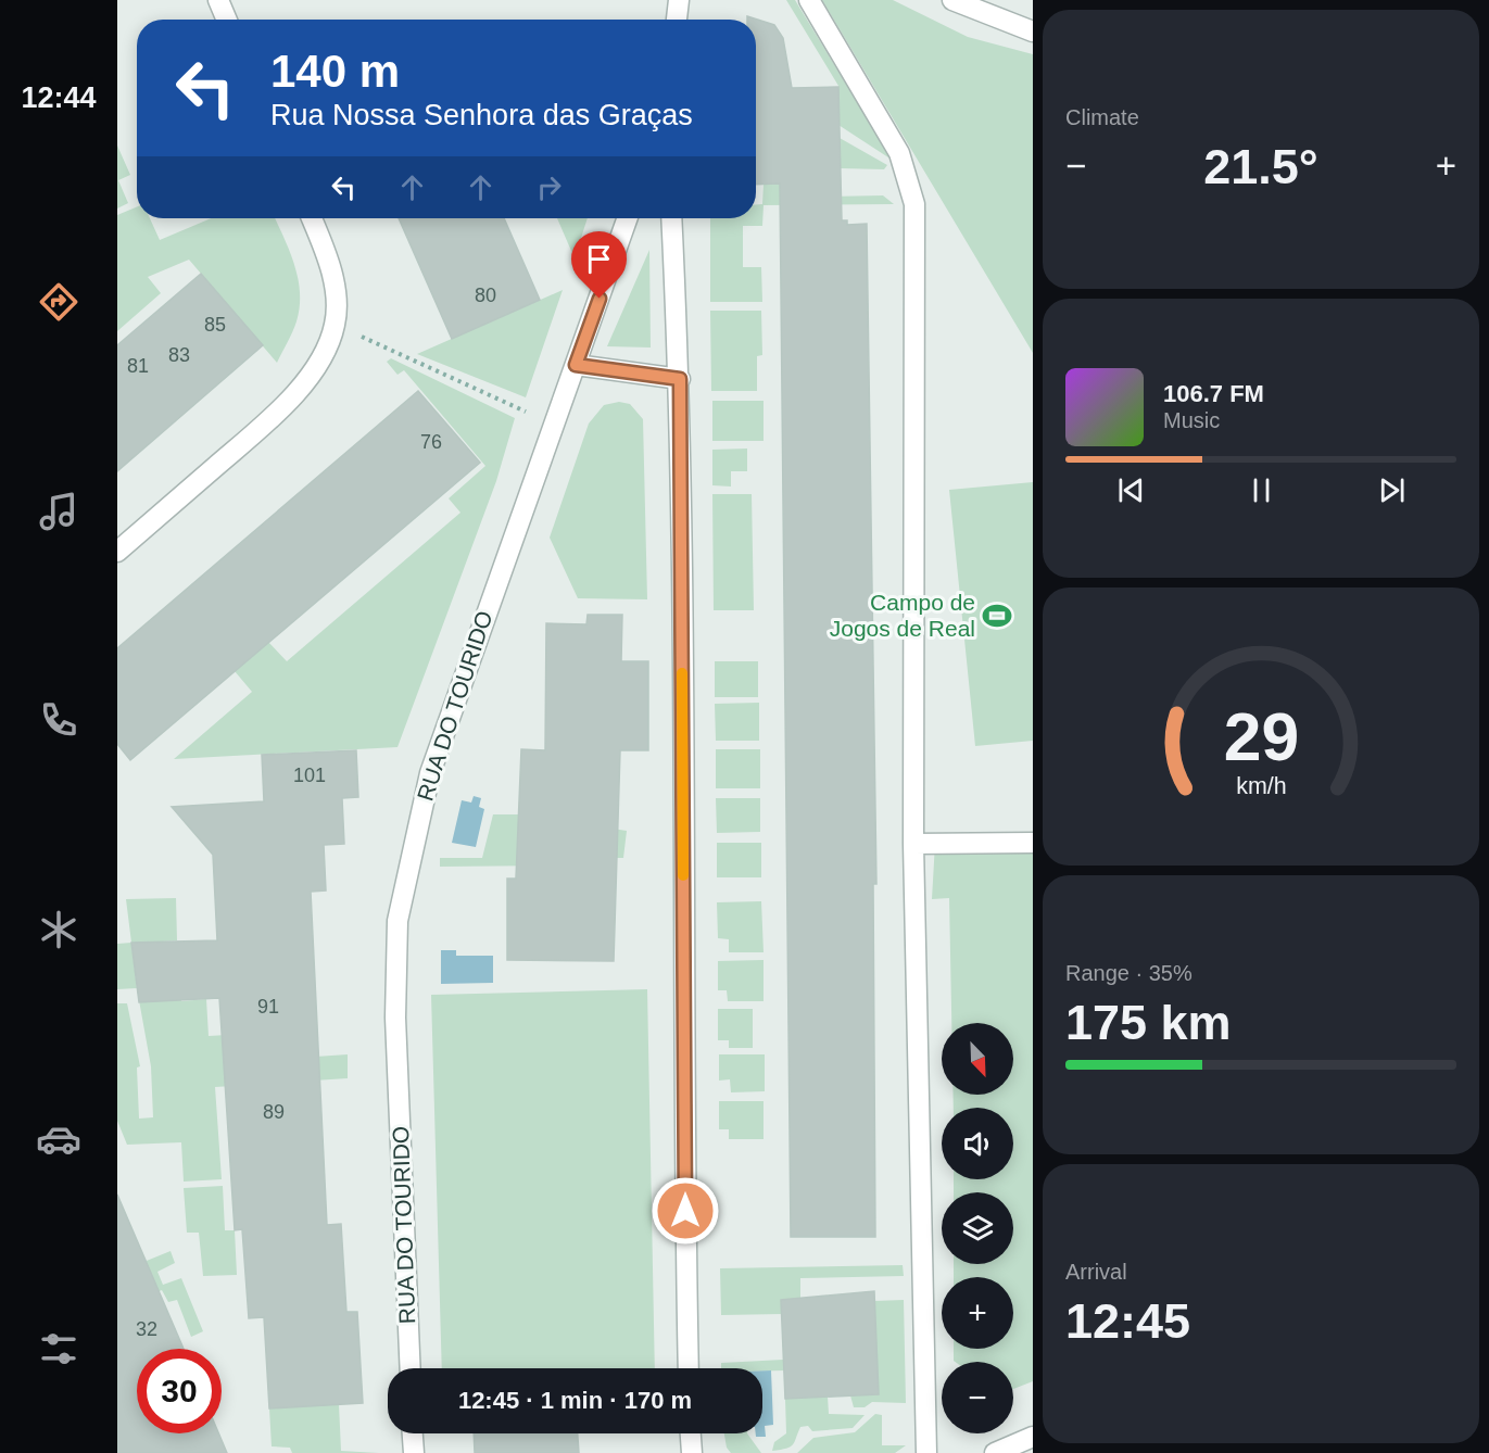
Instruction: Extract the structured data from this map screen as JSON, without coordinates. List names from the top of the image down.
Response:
{
  "streets": {
    "street": ["RUA DO TOURIDO"]
  },
  "places": {
    "sports": ["Campo de Jogos de Real"]
  },
  "house_numbers": [
    "80",
    "85",
    "83",
    "81",
    "76",
    "101",
    "91",
    "89",
    "32"
  ],
  "north": "bottom right",
  "page": {
    "tabs": "12:44",
    "tile": [
      "Climate",
      ["Range · 35%", "175 km"],
      ["Arrival", "12:45"]
    ],
    "turn": ["140 m", "Rua Nossa Senhora das Graças"],
    "heat": ["−", "21.5°", "+"],
    "song": ["106.7 FM", "Music"],
    "map_buttons": ["+", "−"],
    "limit": "30",
    "trip": "12:45 · 1 min · 170 m",
    "gauge": ["29", "km/h"]
  }
}
